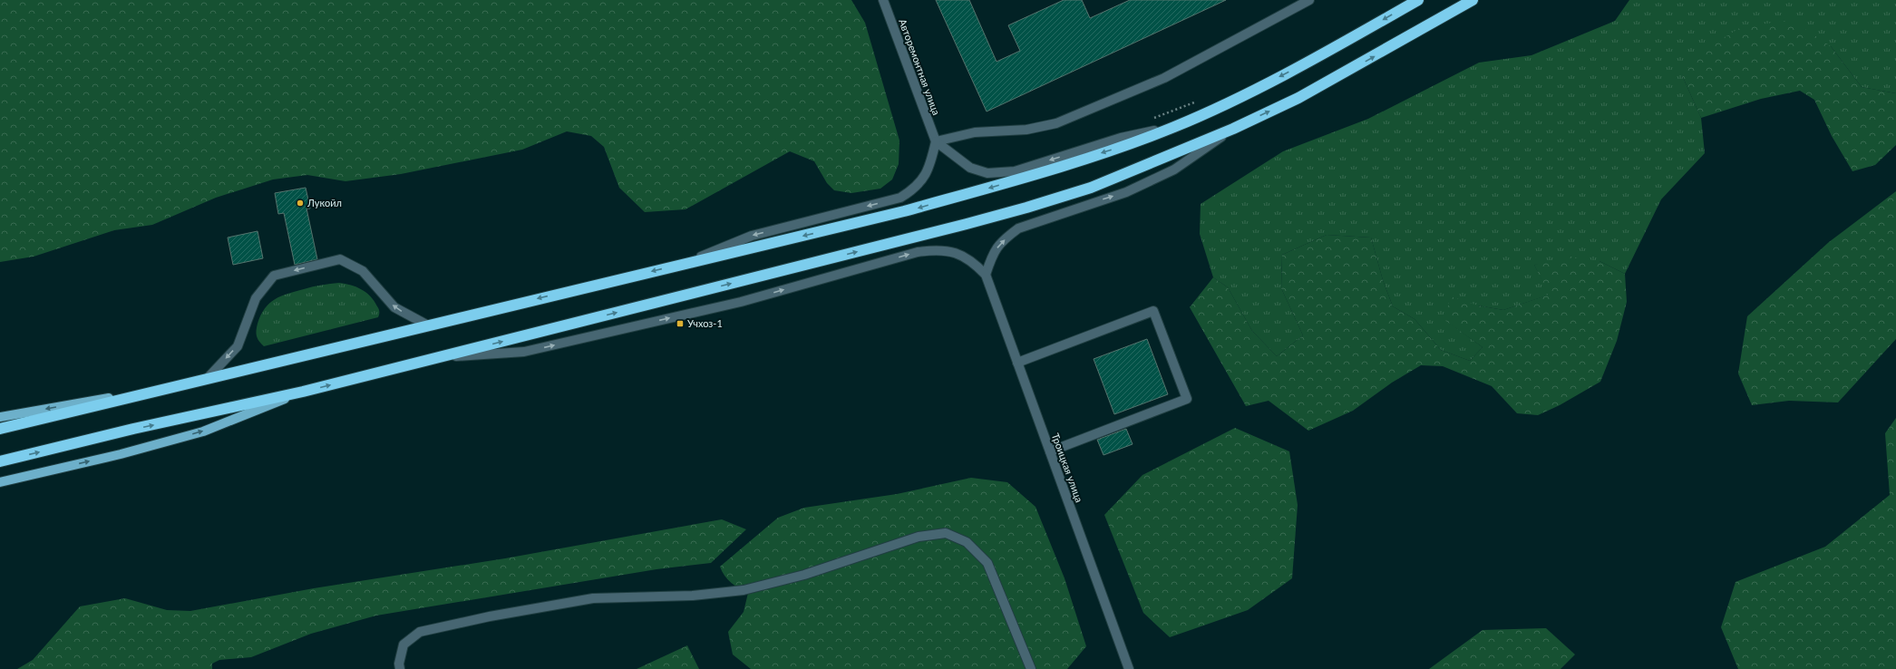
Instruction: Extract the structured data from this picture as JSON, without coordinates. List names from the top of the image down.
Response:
{
  "streets": {
    "street": ["Авторемонтная улица", "Троицкая улица"]
  },
  "places": {
    "other": ["Лукойл"],
    "transit": ["Учхоз-1"]
  }
}
